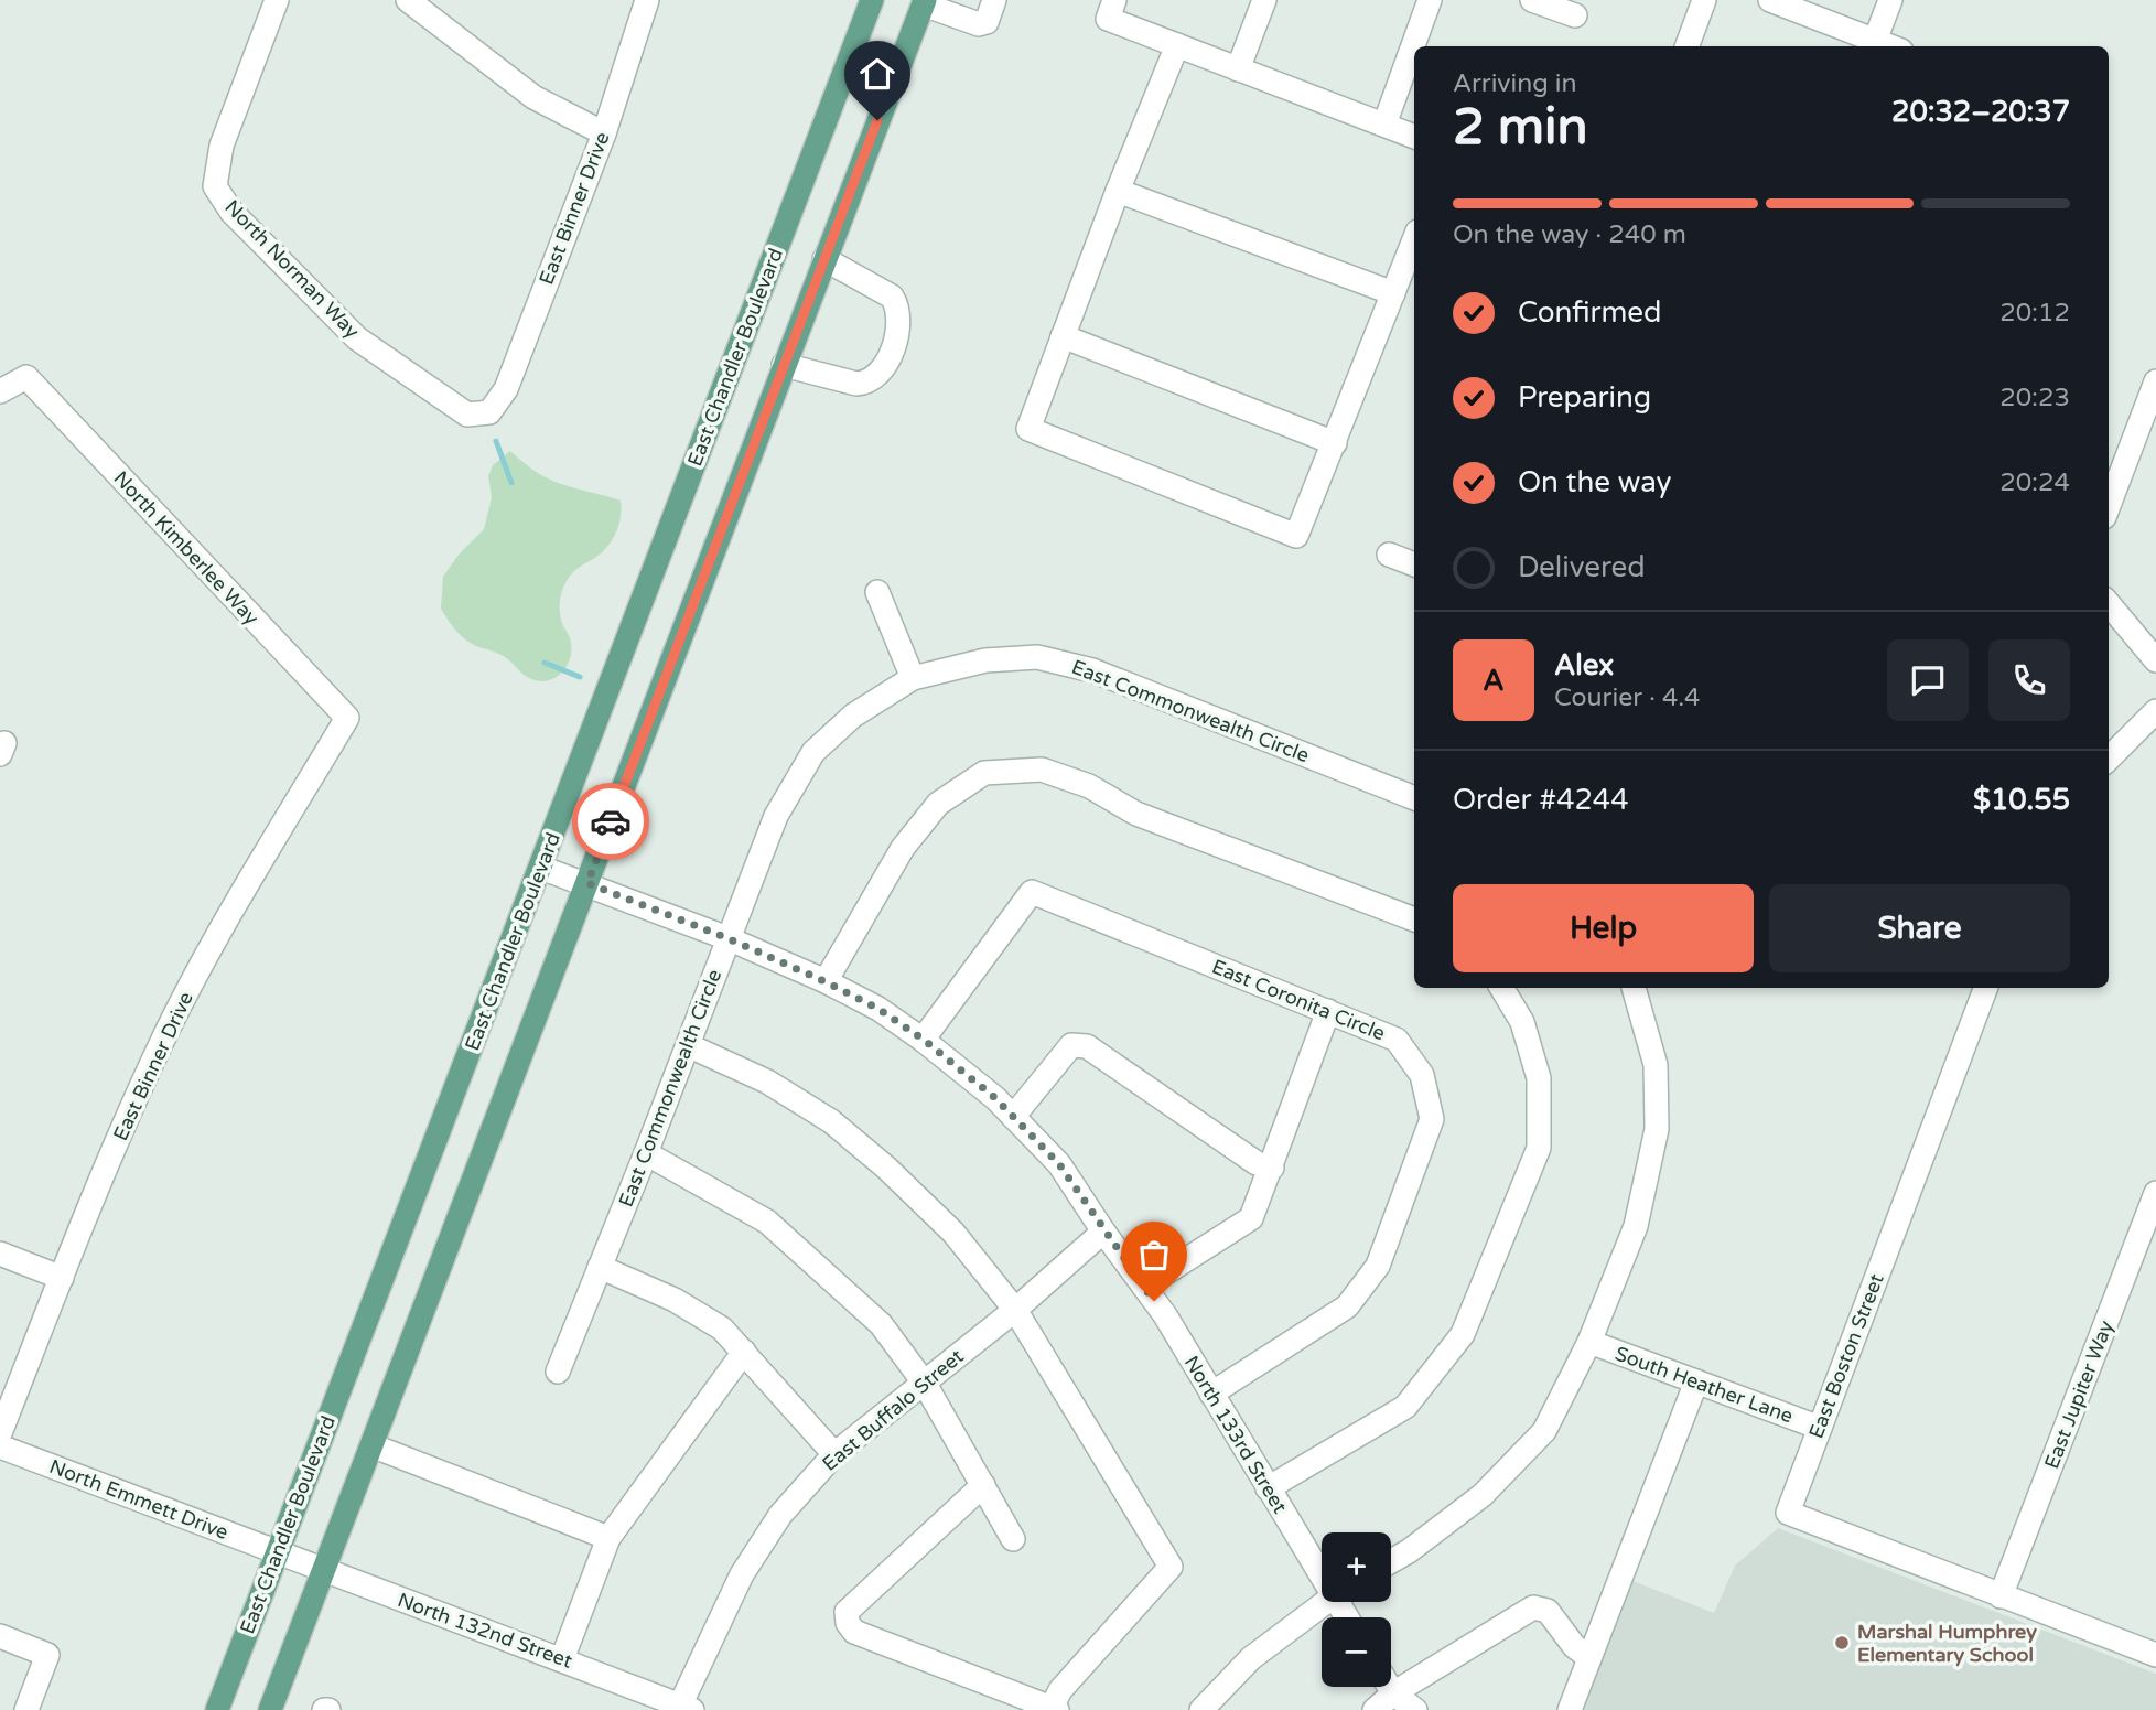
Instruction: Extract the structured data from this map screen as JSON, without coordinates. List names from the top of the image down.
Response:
{
  "streets": {
    "main road": ["East Chandler Boulevard"],
    "street": [
      "East Binner Drive",
      "North Norman Way",
      "North Kimberlee Way",
      "East Commonwealth Circle",
      "East Coronita Circle",
      "East Boston Street",
      "South Heather Lane",
      "East Jupiter Way",
      "East Buffalo Street",
      "North 133rd Street",
      "North Emmett Drive",
      "North 132nd Street"
    ]
  },
  "crossings": [
    ["East Binner Drive", "North Norman Way"],
    ["East Binner Drive", "North Kimberlee Way"],
    ["East Chandler Boulevard", "North 133rd Street"],
    ["East Chandler Boulevard", "North Emmett Drive"],
    ["East Chandler Boulevard", "North 132nd Street"],
    ["East Commonwealth Circle", "North 133rd Street"],
    ["East Coronita Circle", "North 133rd Street"],
    ["East Boston Street", "South Heather Lane"],
    ["East Boston Street", "East Jupiter Way"],
    ["East Buffalo Street", "North 133rd Street"],
    ["East Buffalo Street", "North 132nd Street"],
    ["North Emmett Drive", "North 132nd Street"]
  ],
  "places": ["Marshal Humphrey Elementary School"],
  "page": {
    "heading": ["2 min", "Arriving in", "20:32–20:37"],
    "panel": [
      "Alex",
      "Courier · 4.4",
      "Order #4244",
      "$10.55"
    ],
    "bar": "On the way · 240 m",
    "list": [
      ["Confirmed", "20:12"],
      ["Preparing", "20:23"],
      ["On the way", "20:24"],
      "Delivered"
    ],
    "round": "A",
    "buttons": ["Help", "Share"],
    "map_buttons": ["+", "−"]
  }
}
